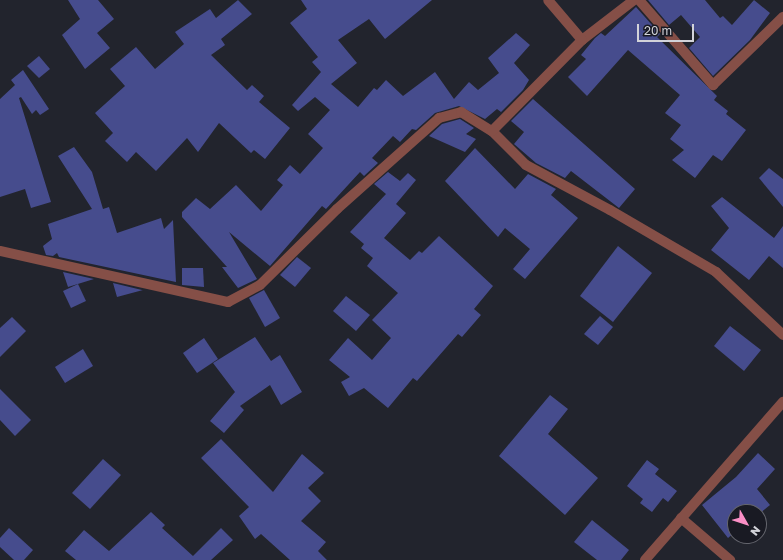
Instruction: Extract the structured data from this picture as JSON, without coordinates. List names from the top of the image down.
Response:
{
  "scale_bar": "20 m",
  "north": "bottom right"
}
